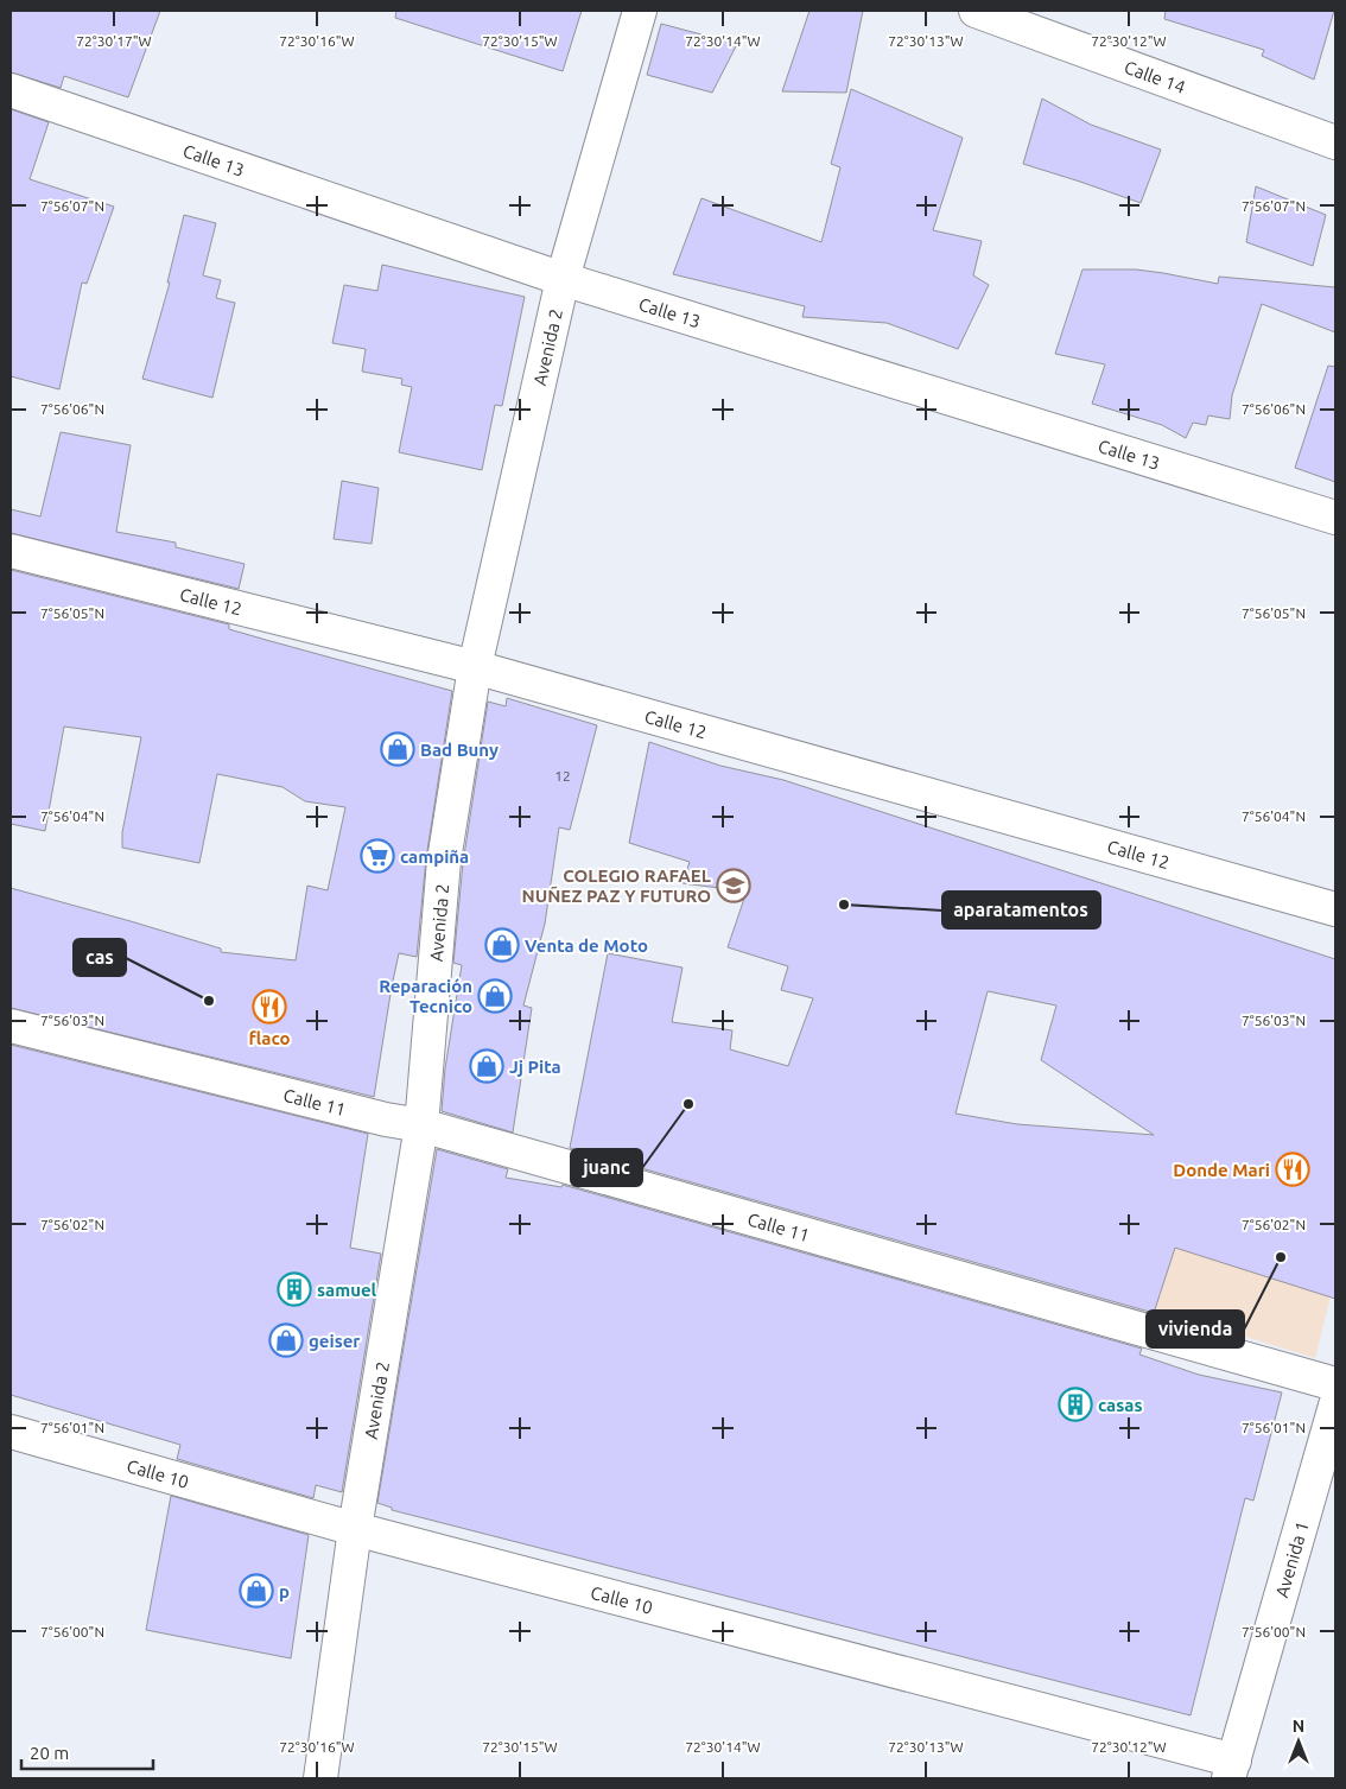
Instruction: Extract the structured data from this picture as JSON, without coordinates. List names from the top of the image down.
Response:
{
  "streets": {
    "street": [
      "Calle 14",
      "Calle 13",
      "Avenida 2",
      "Calle 12",
      "Calle 11",
      "Calle 10",
      "Avenida 1"
    ]
  },
  "crossings": [
    ["Calle 13", "Avenida 2"],
    ["Avenida 2", "Calle 12"],
    ["Avenida 2", "Calle 11"],
    ["Avenida 2", "Calle 10"],
    ["Calle 10", "Avenida 1"]
  ],
  "places": {
    "shop": [
      "Bad Buny",
      "Venta de Moto",
      "Reparación Tecnico",
      "Jj Pita",
      "geiser",
      "p"
    ],
    "supermarket": ["campiña"],
    "school or university": ["COLEGIO RAFAEL NUÑEZ PAZ Y FUTURO"],
    "other": [
      "aparatamentos",
      "cas",
      "juanc",
      "vivienda"
    ],
    "restaurant": ["flaco", "Donde Mari"],
    "building": ["samuel", "casas"]
  },
  "house_numbers": ["12"],
  "scale_bar": "20 m",
  "north": "top",
  "coordinates": [
    "72°30'17\"W",
    "72°30'16\"W",
    "72°30'15\"W",
    "72°30'14\"W",
    "72°30'13\"W",
    "72°30'12\"W",
    "7°56'07\"N",
    "7°56'06\"N",
    "7°56'05\"N",
    "7°56'04\"N",
    "7°56'03\"N",
    "7°56'02\"N",
    "7°56'01\"N",
    "7°56'00\"N"
  ]
}
